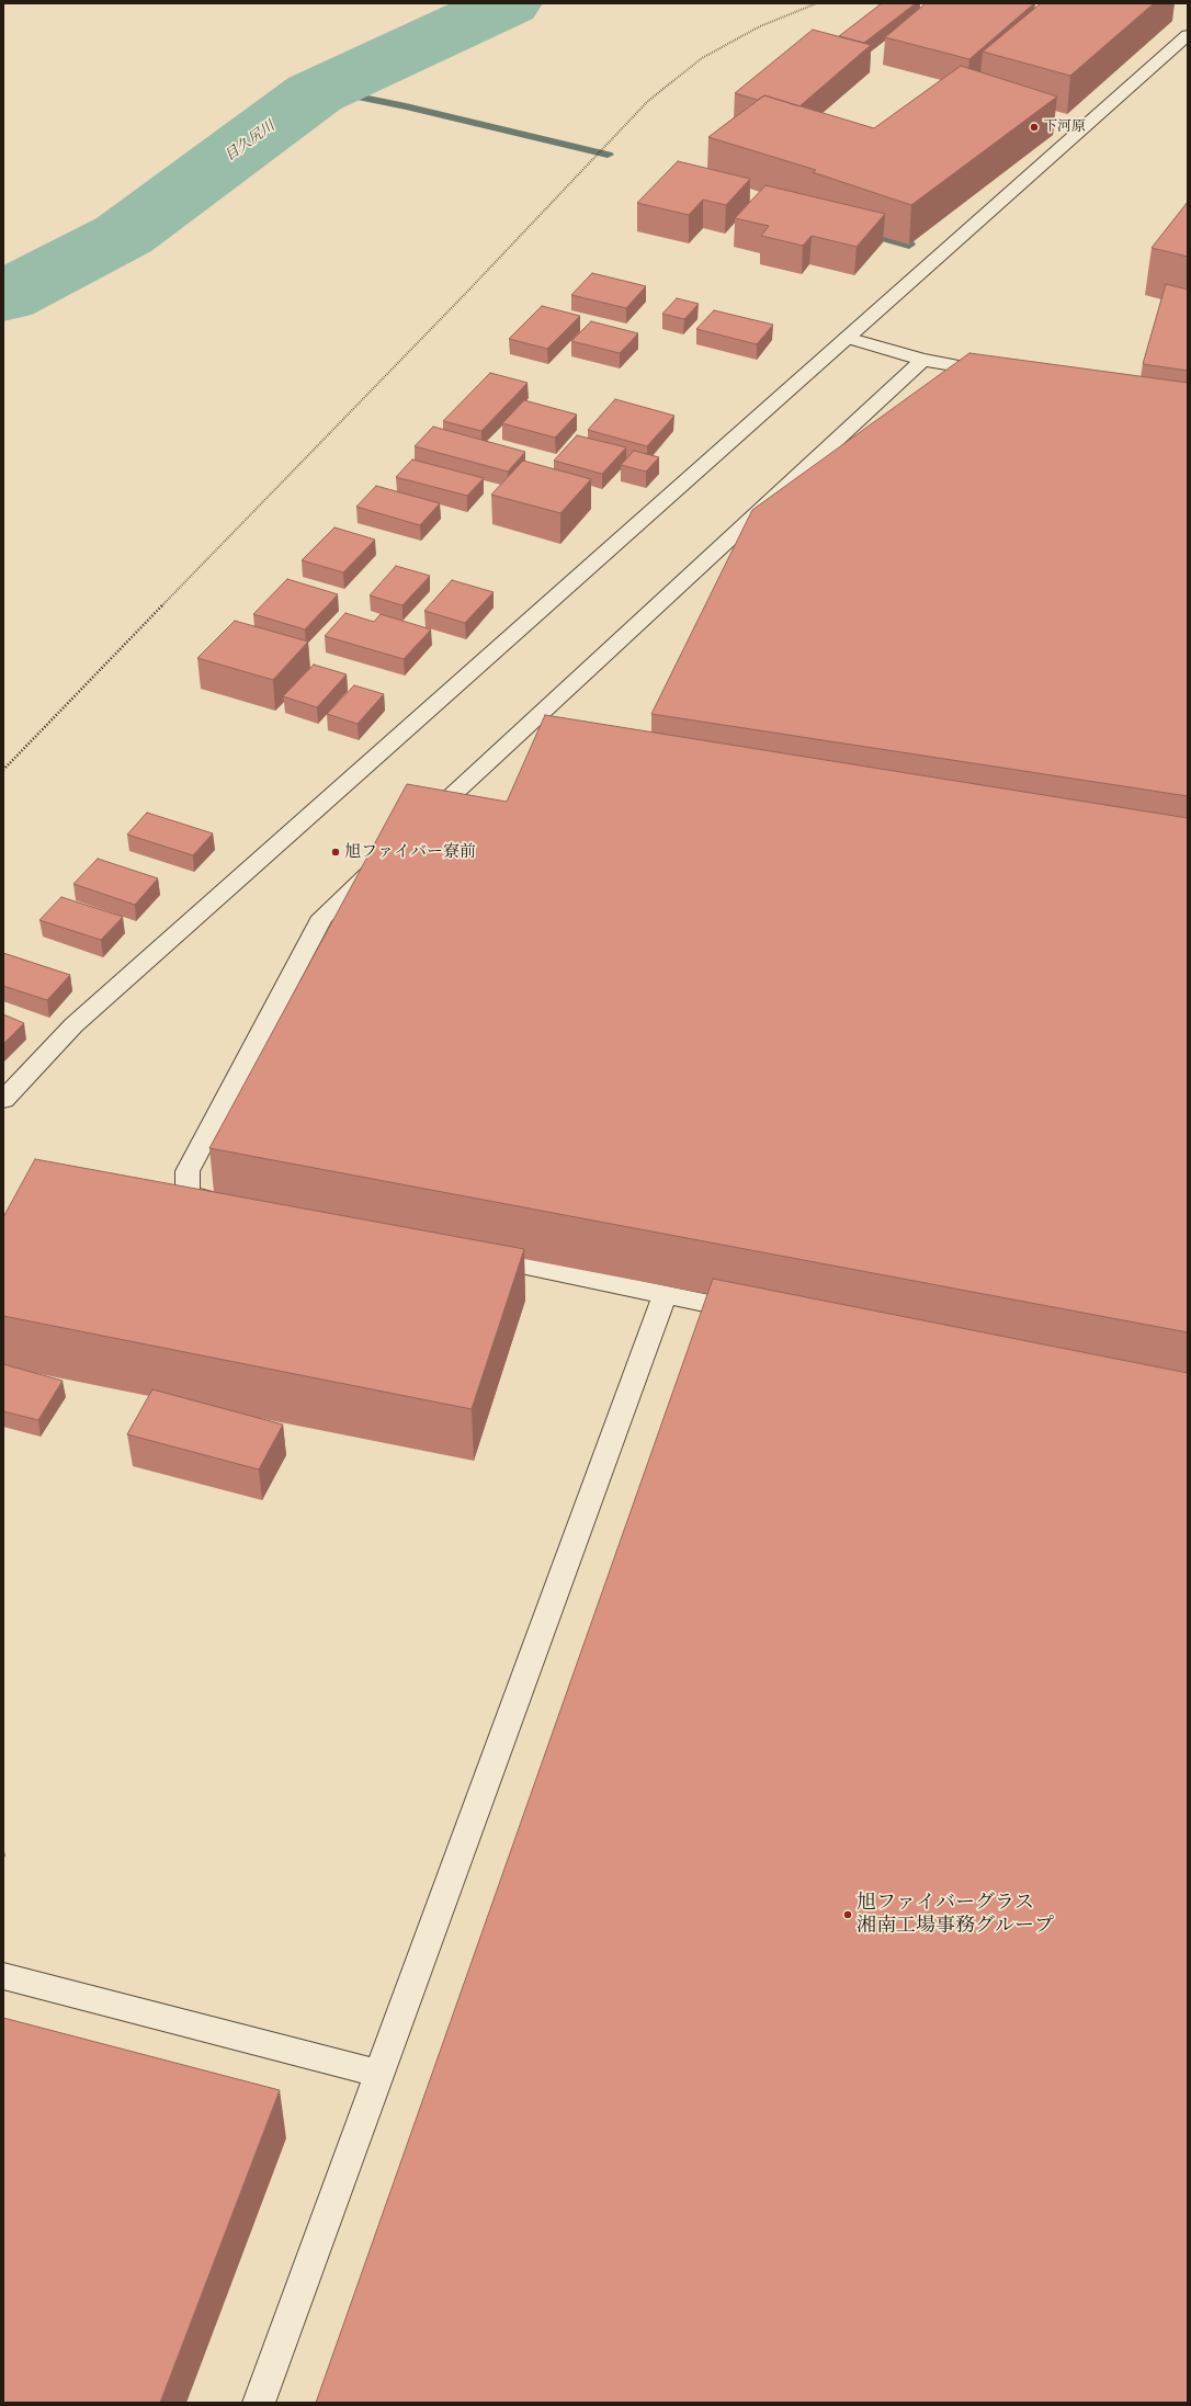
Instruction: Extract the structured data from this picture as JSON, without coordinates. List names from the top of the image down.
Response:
{
  "water": ["目久尻川"],
  "places": ["下河原", "旭ファイバー寮前", "旭ファイバーグラス 湘南工場事務グループ"]
}
